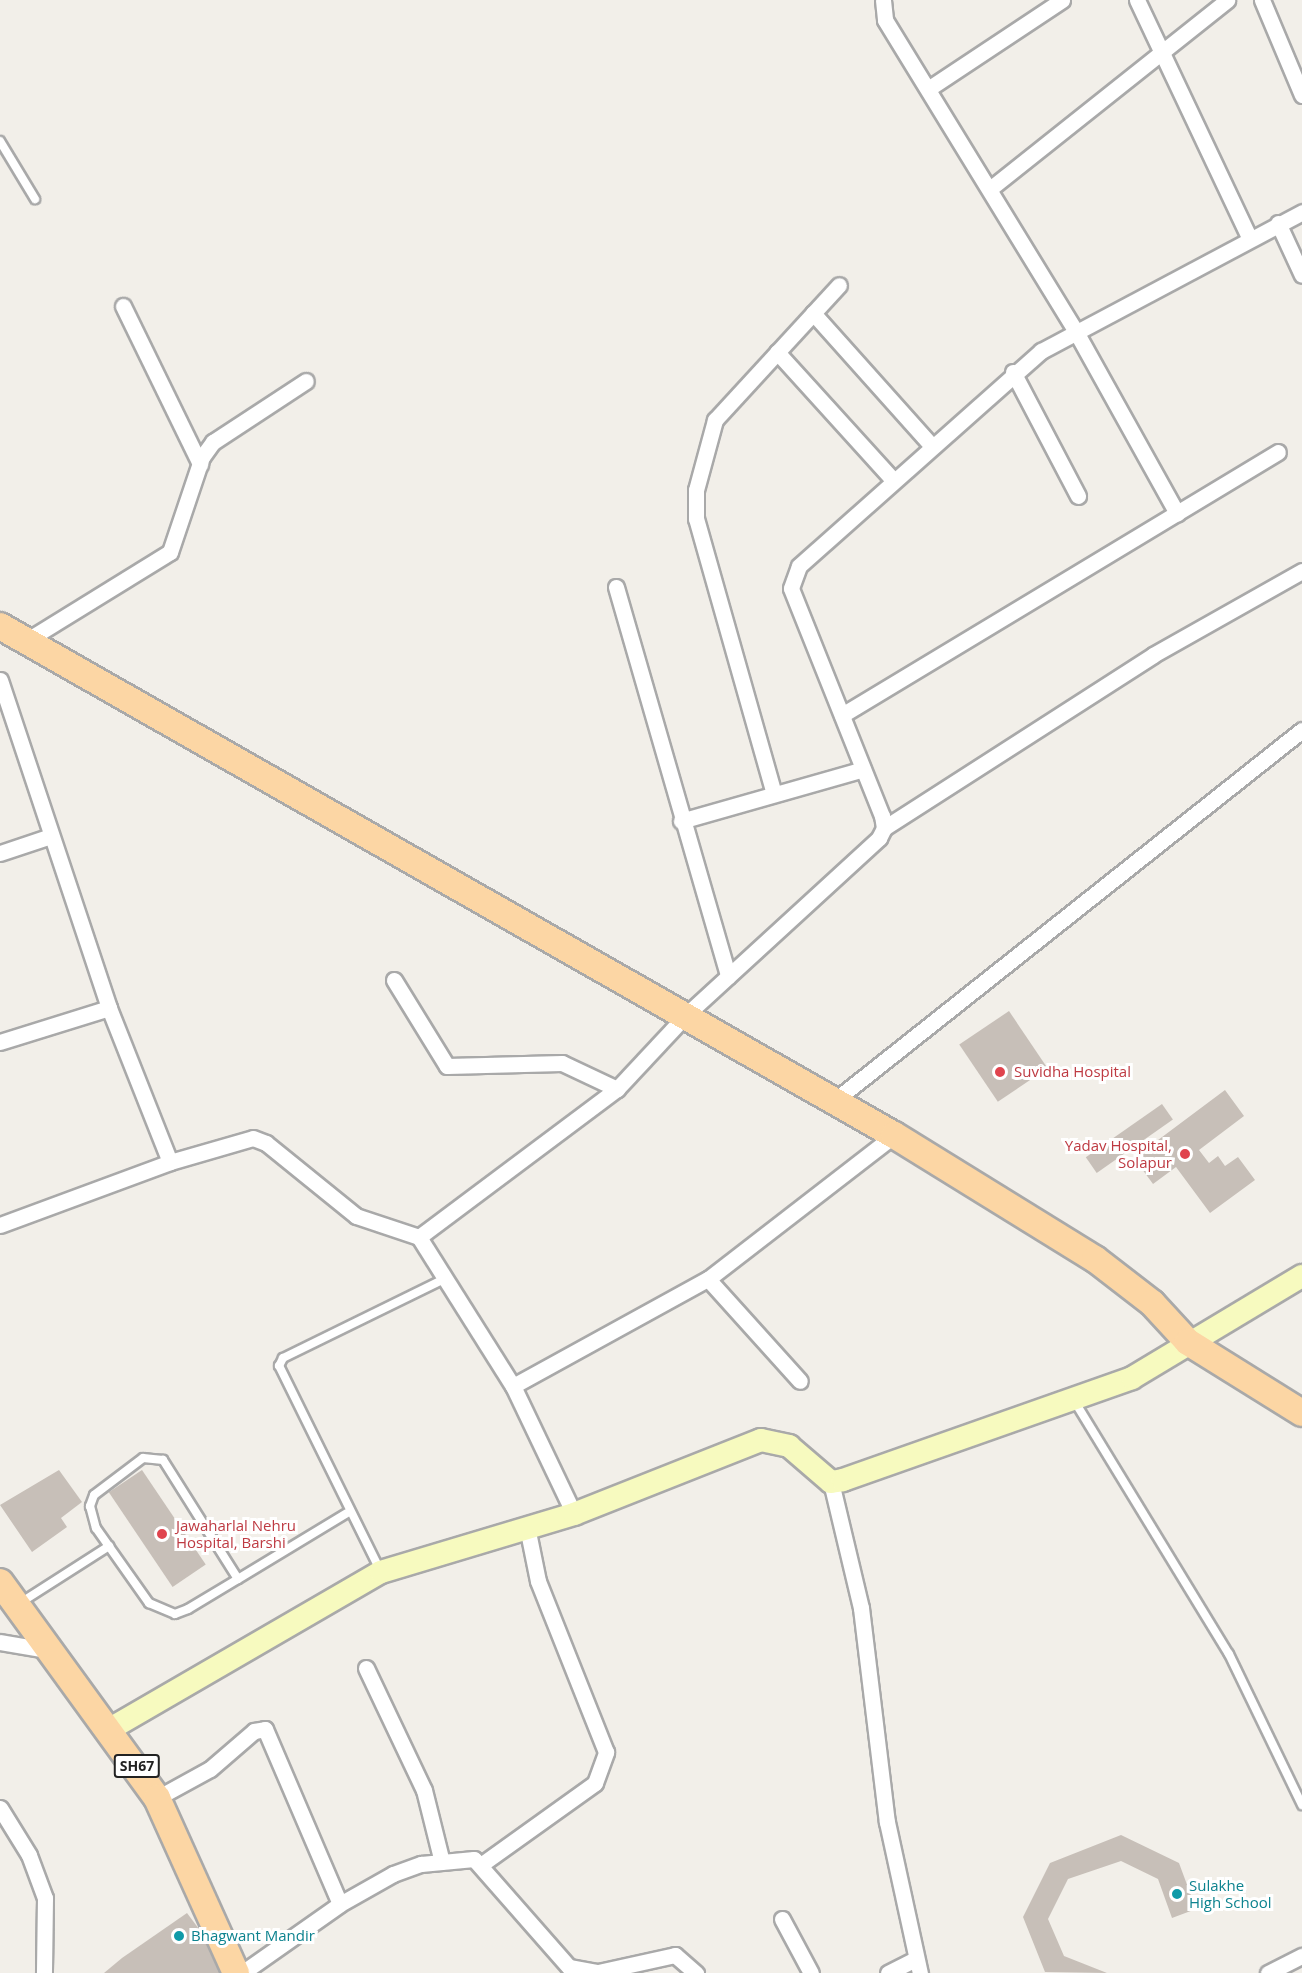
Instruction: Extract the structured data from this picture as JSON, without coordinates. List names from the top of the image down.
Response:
{
  "streets": {
    "main road": ["SH67"]
  },
  "places": [
    "Suvidha Hospital",
    "Yadav Hospital, Solapur",
    "Jawaharlal Nehru Hospital, Barshi",
    "Sulakhe High School",
    "Bhagwant Mandir"
  ]
}
